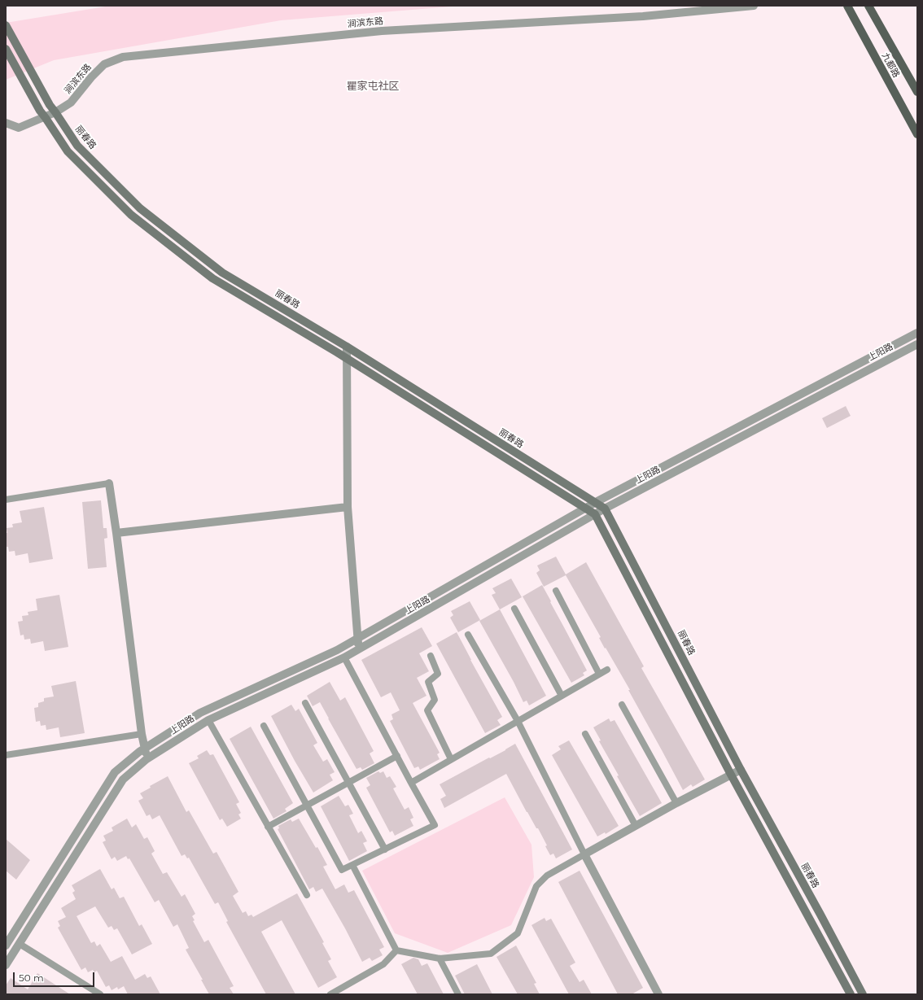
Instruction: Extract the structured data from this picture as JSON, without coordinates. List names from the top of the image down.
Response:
{
  "streets": {
    "main road": ["九都路", "丽春路"],
    "street": ["涧滨东路", "上阳路"]
  },
  "crossings": [
    ["涧滨东路", "丽春路"],
    ["丽春路", "上阳路"]
  ],
  "districts": ["瞿家屯社区"],
  "scale_bar": "50 m"
}
